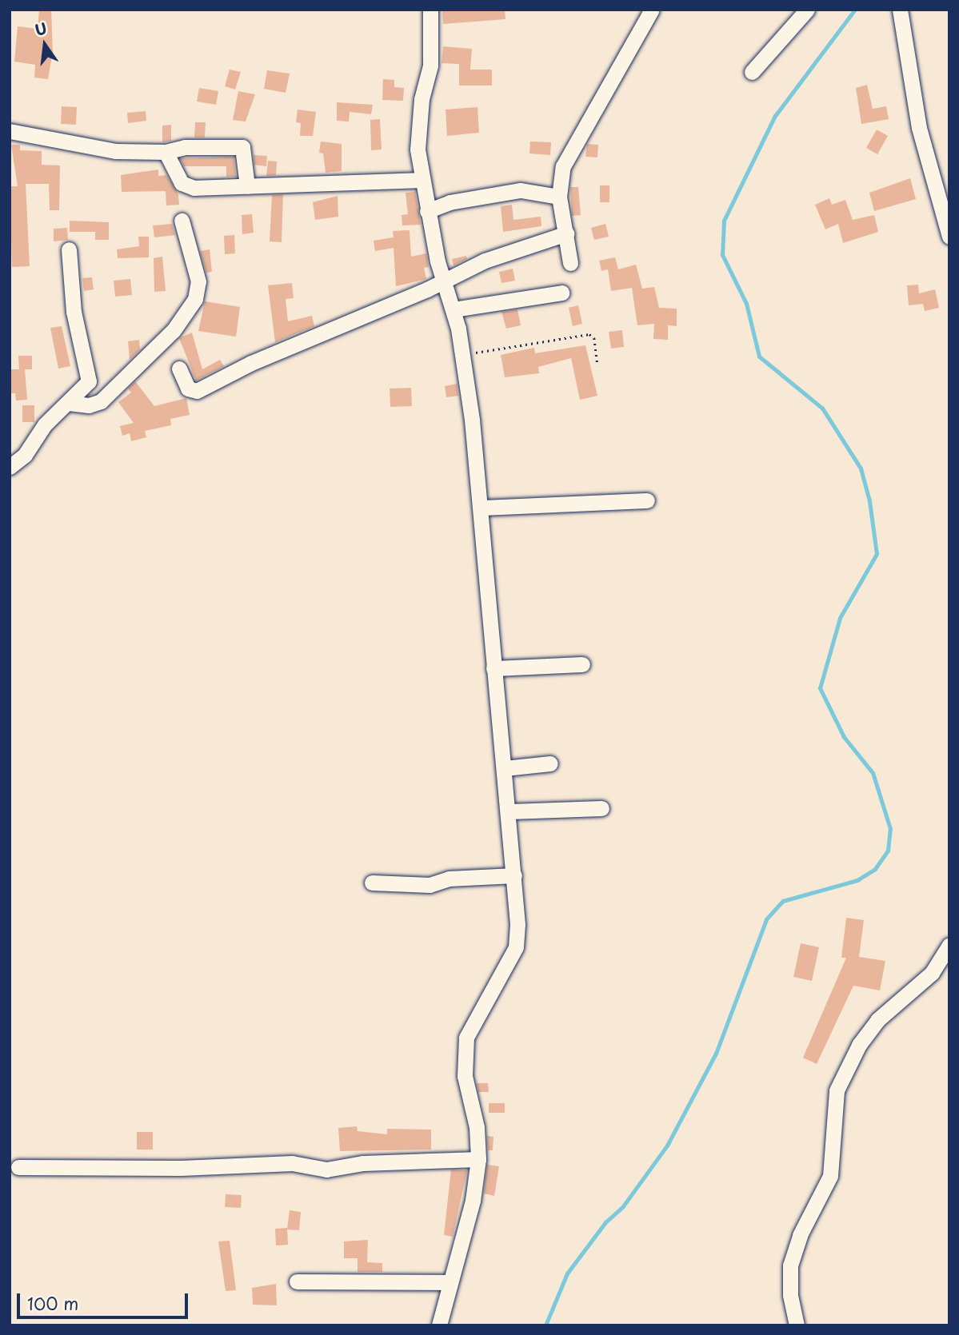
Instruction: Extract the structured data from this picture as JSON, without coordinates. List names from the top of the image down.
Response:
{
  "scale_bar": "100 m",
  "north": "top"
}
